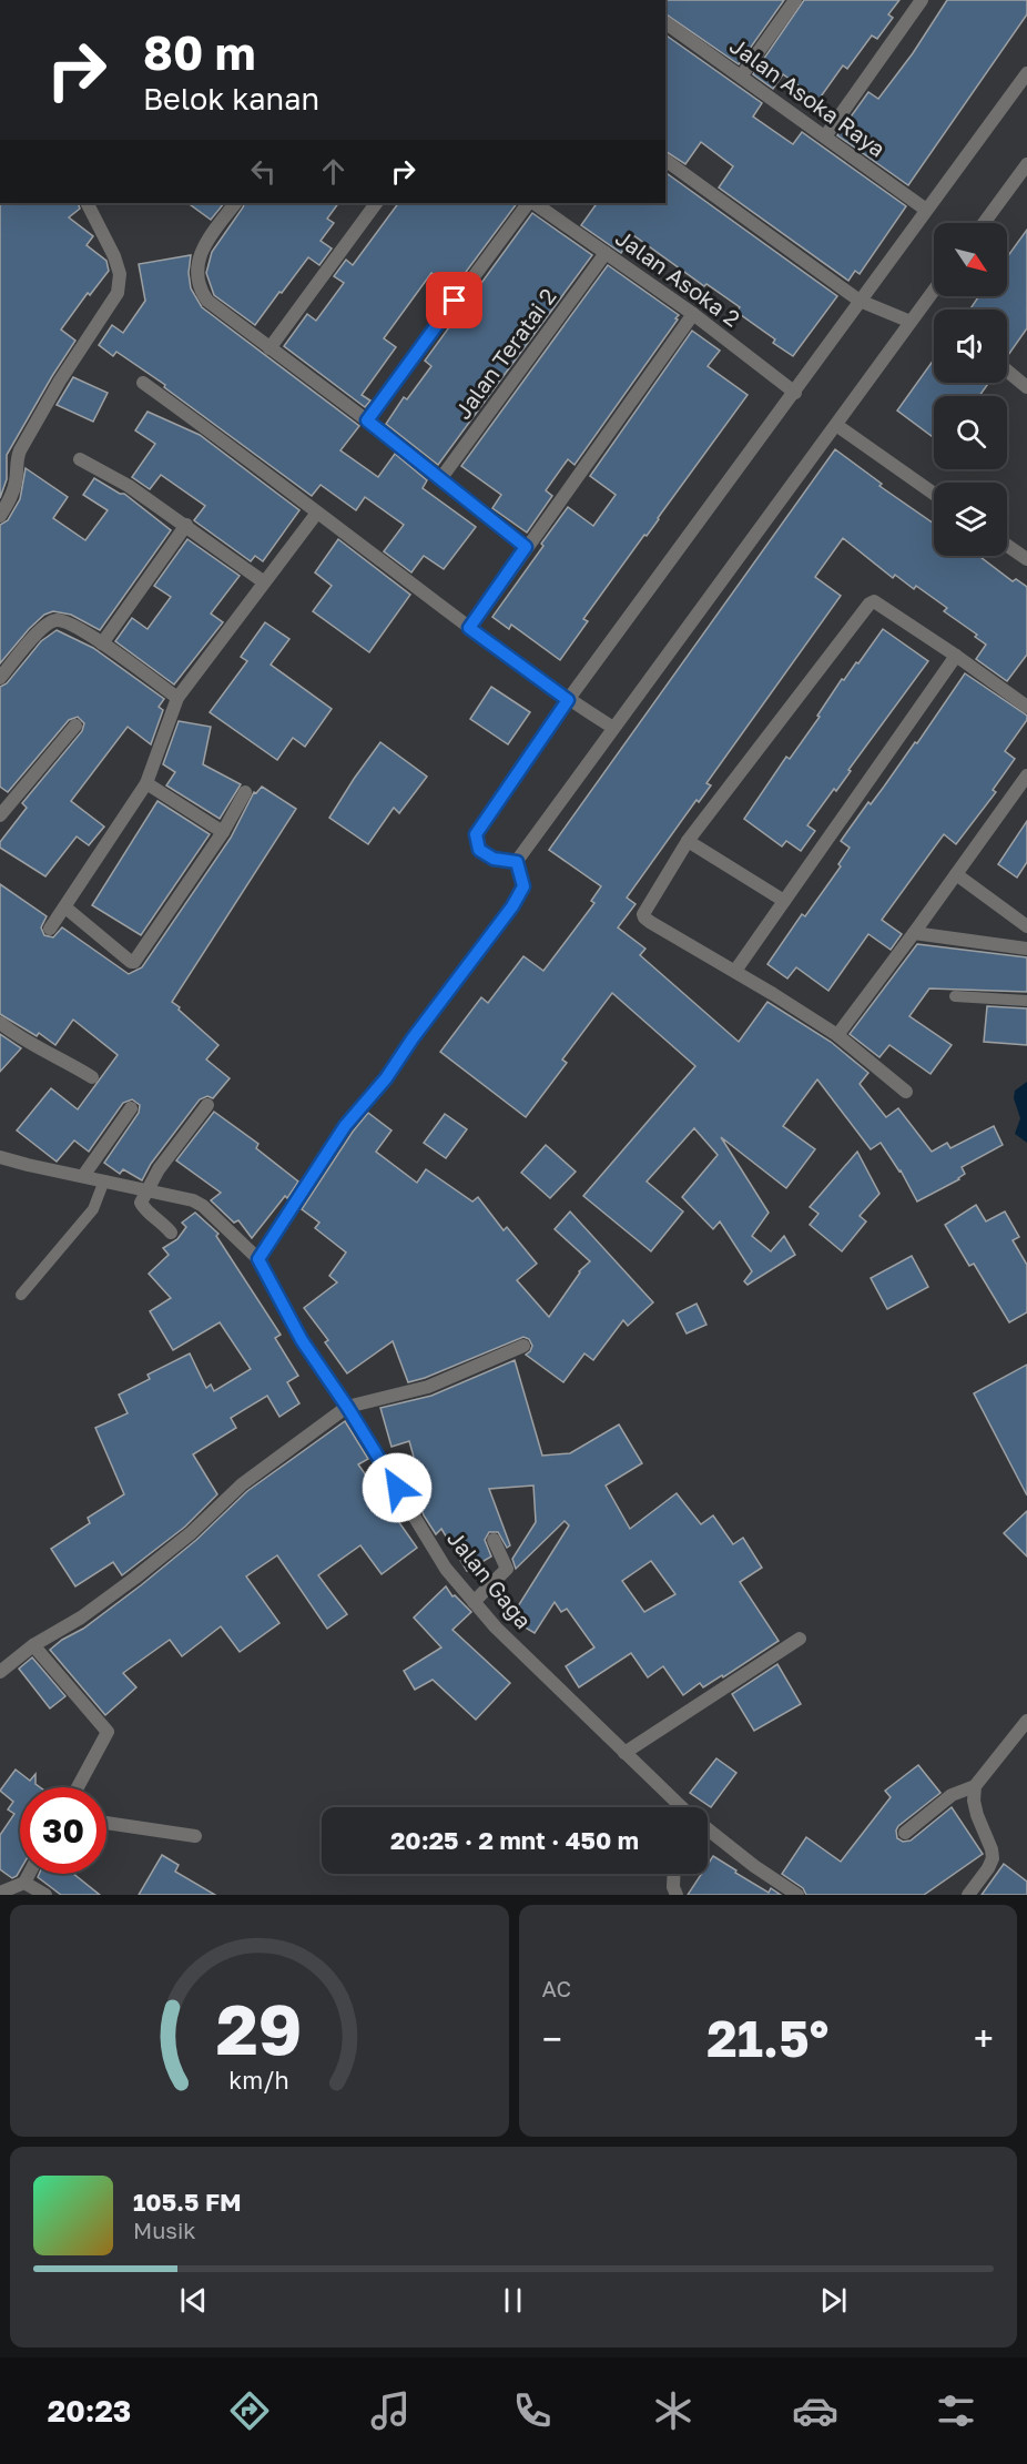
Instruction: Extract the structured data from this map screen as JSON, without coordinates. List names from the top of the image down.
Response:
{
  "streets": {
    "street": [
      "Jalan Asoka Raya",
      "Jalan Asoka 2",
      "Jalan Teratai 2",
      "Jalan Gaga"
    ]
  },
  "crossings": [
    ["Jalan Asoka 2", "Jalan Teratai 2"]
  ],
  "north": "bottom right",
  "page": {
    "turn": ["80 m", "Belok kanan"],
    "limit": "30",
    "trip": "20:25 · 2 mnt · 450 m",
    "tile": "AC",
    "heat": ["−", "21.5°", "+"],
    "song": ["105.5 FM", "Musik"],
    "tabs": "20:23",
    "gauge": ["29", "km/h"]
  }
}
